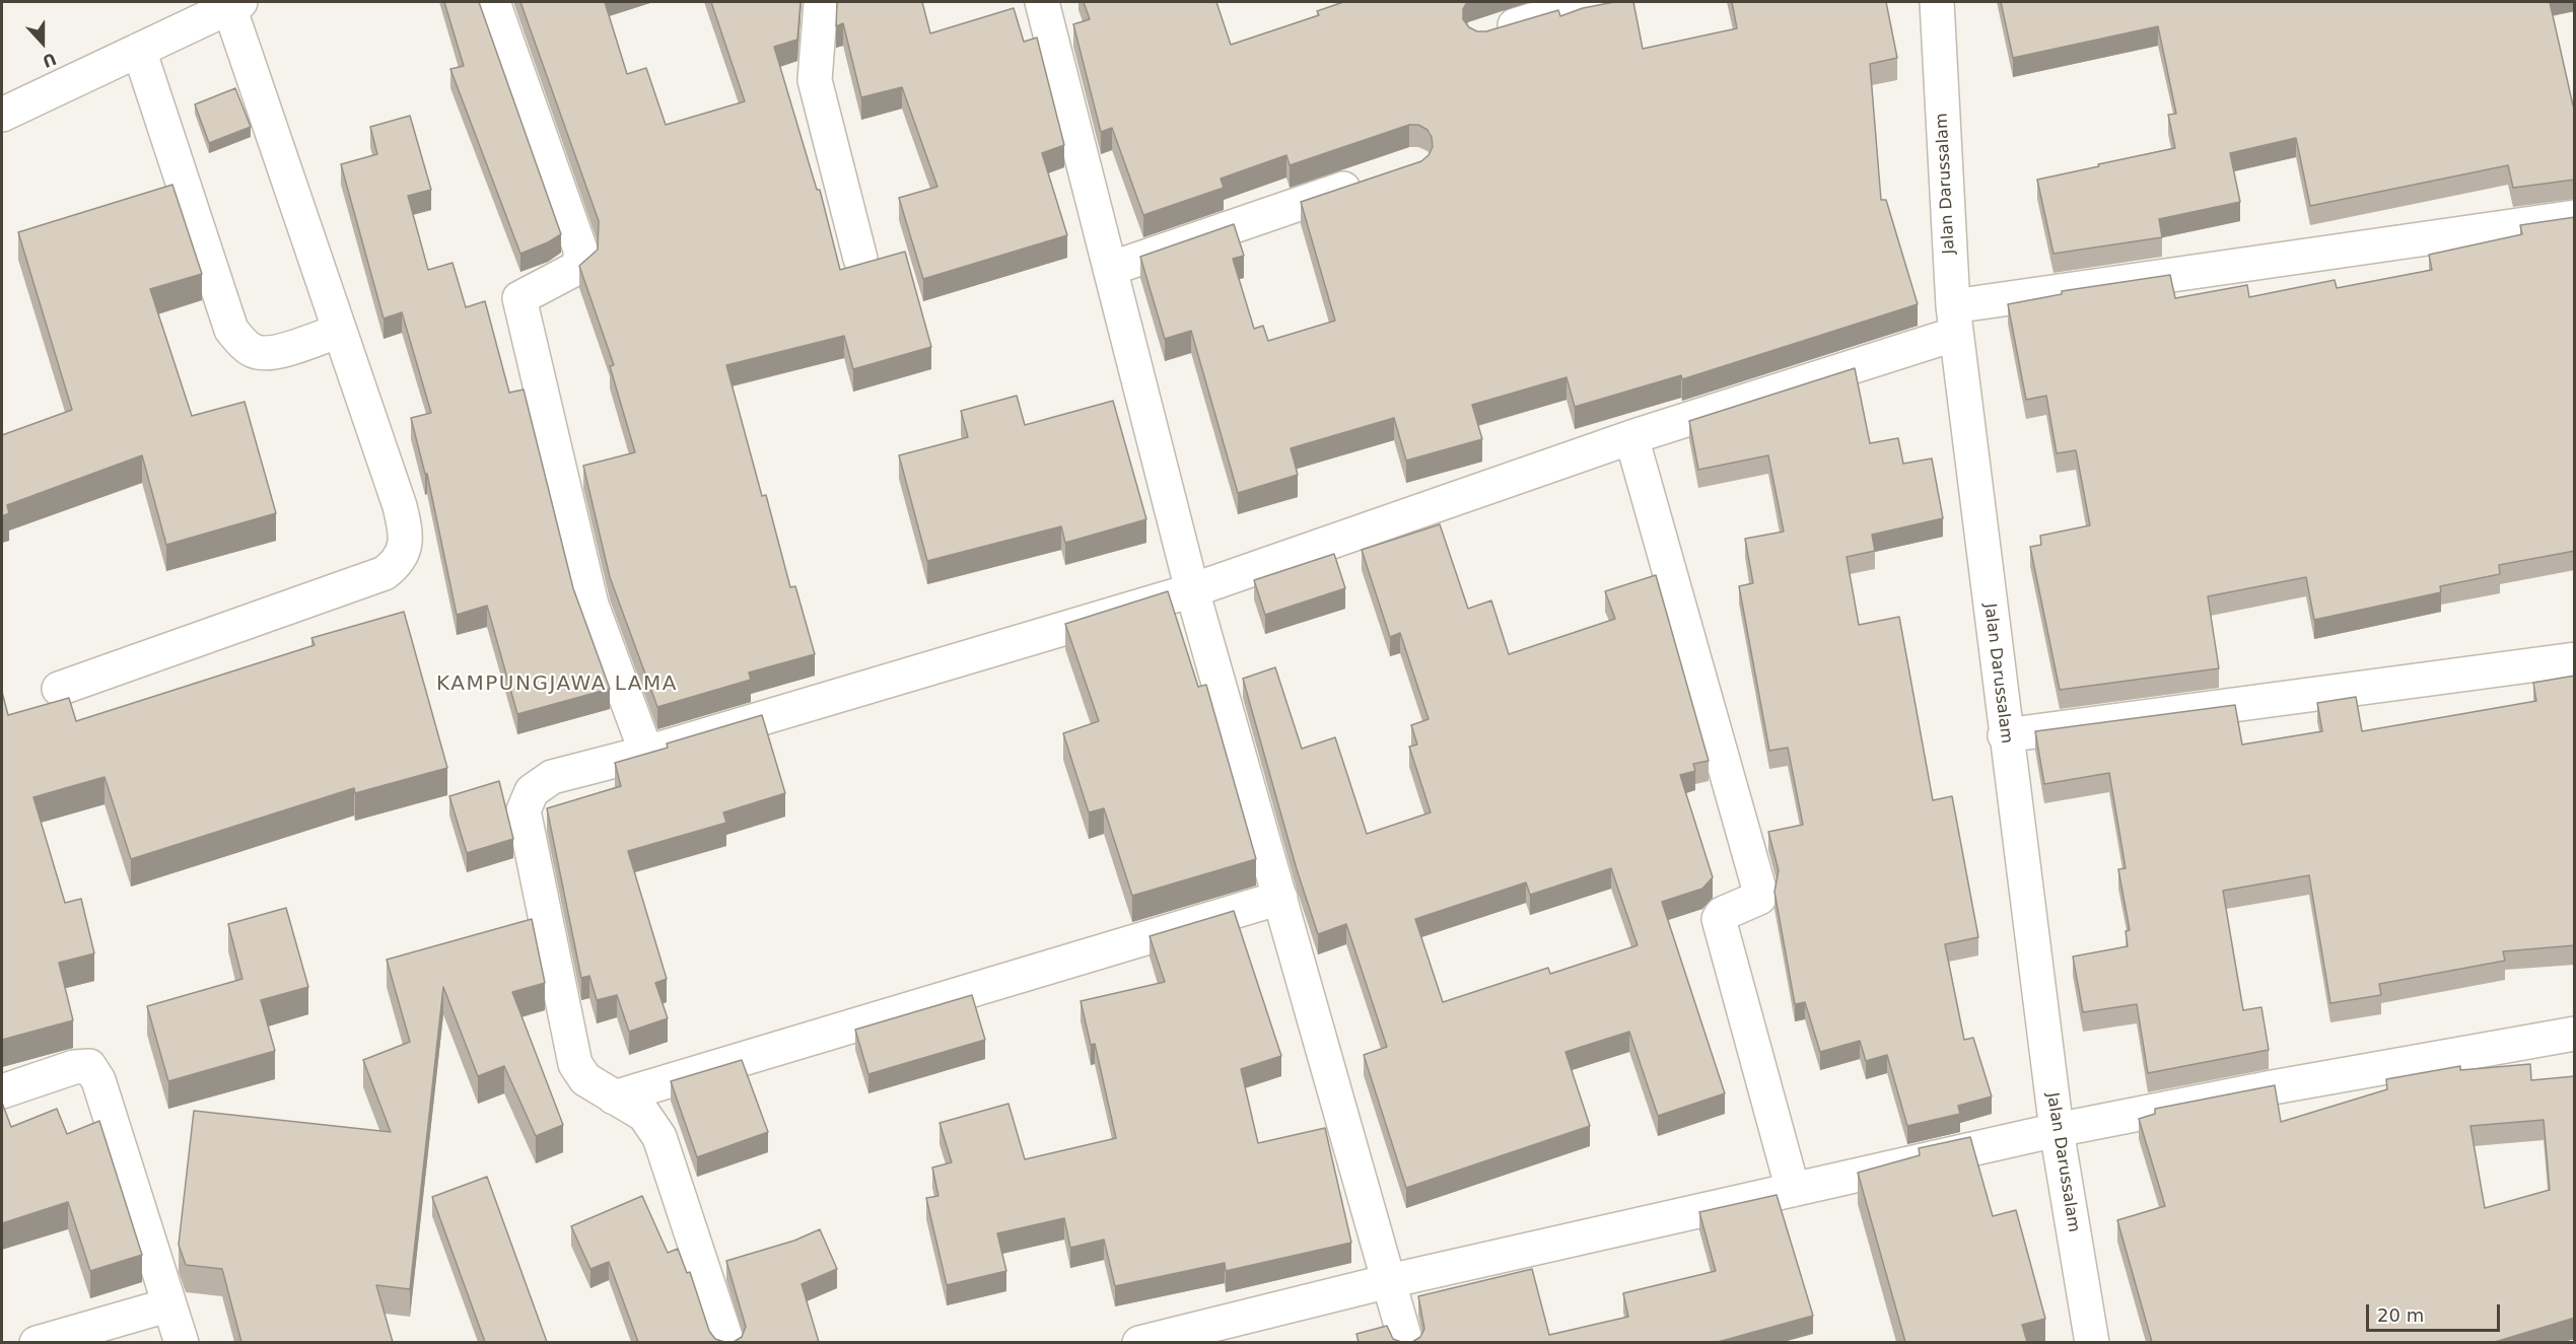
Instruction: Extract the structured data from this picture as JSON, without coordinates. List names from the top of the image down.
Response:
{
  "streets": {
    "street": ["Jalan Darussalam"]
  },
  "districts": ["KAMPUNGJAWA LAMA"],
  "scale_bar": "20 m",
  "north": "bottom"
}
